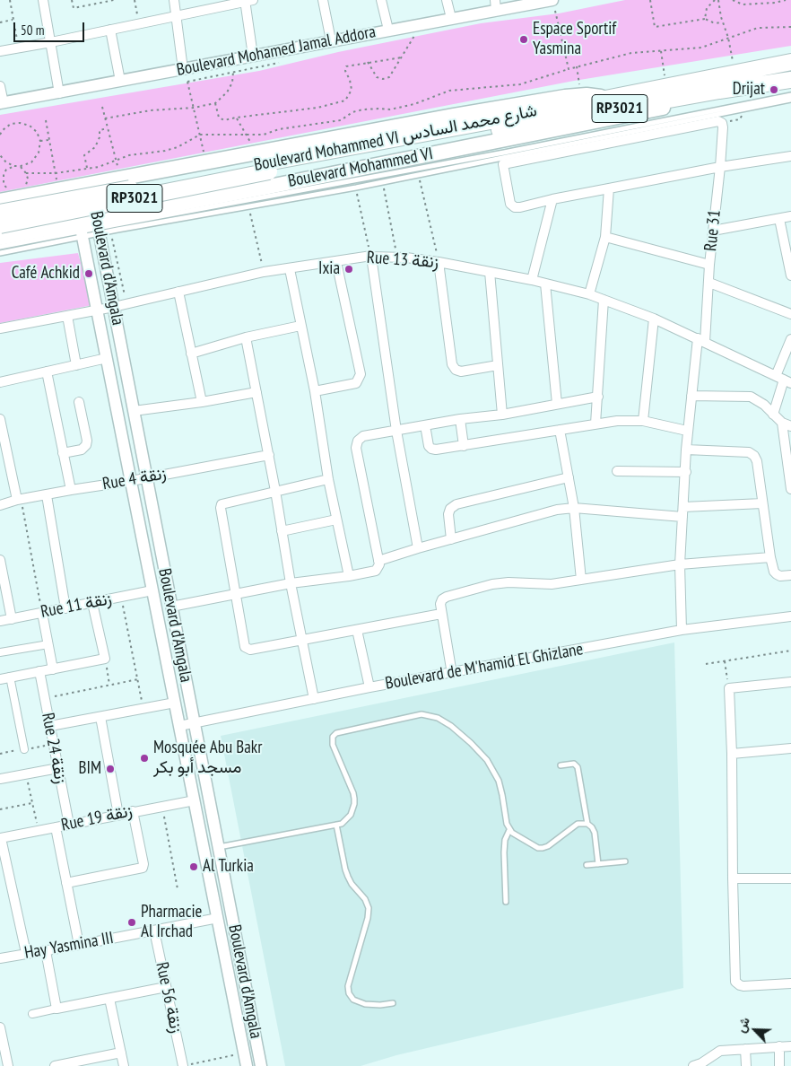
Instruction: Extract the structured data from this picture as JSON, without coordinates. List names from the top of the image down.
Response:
{
  "streets": {
    "highway": ["RP3021", "Boulevard Mohammed VI شارع محمد السادس"],
    "main road": ["Boulevard Mohammed VI"],
    "street": [
      "Boulevard Mohamed Jamal Addora",
      "Rue 31",
      "Rue 13 زنقة",
      "Boulevard d'Amgala",
      "Rue 4 زنقة",
      "Rue 11 زنقة",
      "Boulevard de M'hamid El Ghizlane",
      "Rue 24 زنقة",
      "Rue 19 زنقة",
      "Hay Yasmina III",
      "Rue 56 زنقة"
    ]
  },
  "crossings": [
    ["Boulevard Mohammed VI شارع محمد السادس", "Boulevard Mohammed VI"],
    ["Boulevard Mohammed VI", "Boulevard d'Amgala"],
    ["Rue 31", "Rue 13 زنقة"],
    ["Rue 31", "Boulevard de M'hamid El Ghizlane"],
    ["Rue 13 زنقة", "Boulevard d'Amgala"],
    ["Boulevard d'Amgala", "Rue 4 زنقة"],
    ["Boulevard d'Amgala", "Rue 11 زنقة"],
    ["Boulevard d'Amgala", "Boulevard de M'hamid El Ghizlane"],
    ["Boulevard d'Amgala", "Rue 19 زنقة"],
    ["Boulevard d'Amgala", "Hay Yasmina III"],
    ["Rue 24 زنقة", "Rue 19 زنقة"],
    ["Hay Yasmina III", "Rue 56 زنقة"]
  ],
  "places": [
    "Espace Sportif Yasmina",
    "Drijat",
    "Ixia",
    "Café Achkid",
    "Mosquée Abu Bakr مسجد أبو بكر",
    "BIM",
    "Al Turkia",
    "Pharmacie Al Irchad"
  ],
  "scale_bar": "50 m",
  "north": "top left"
}
